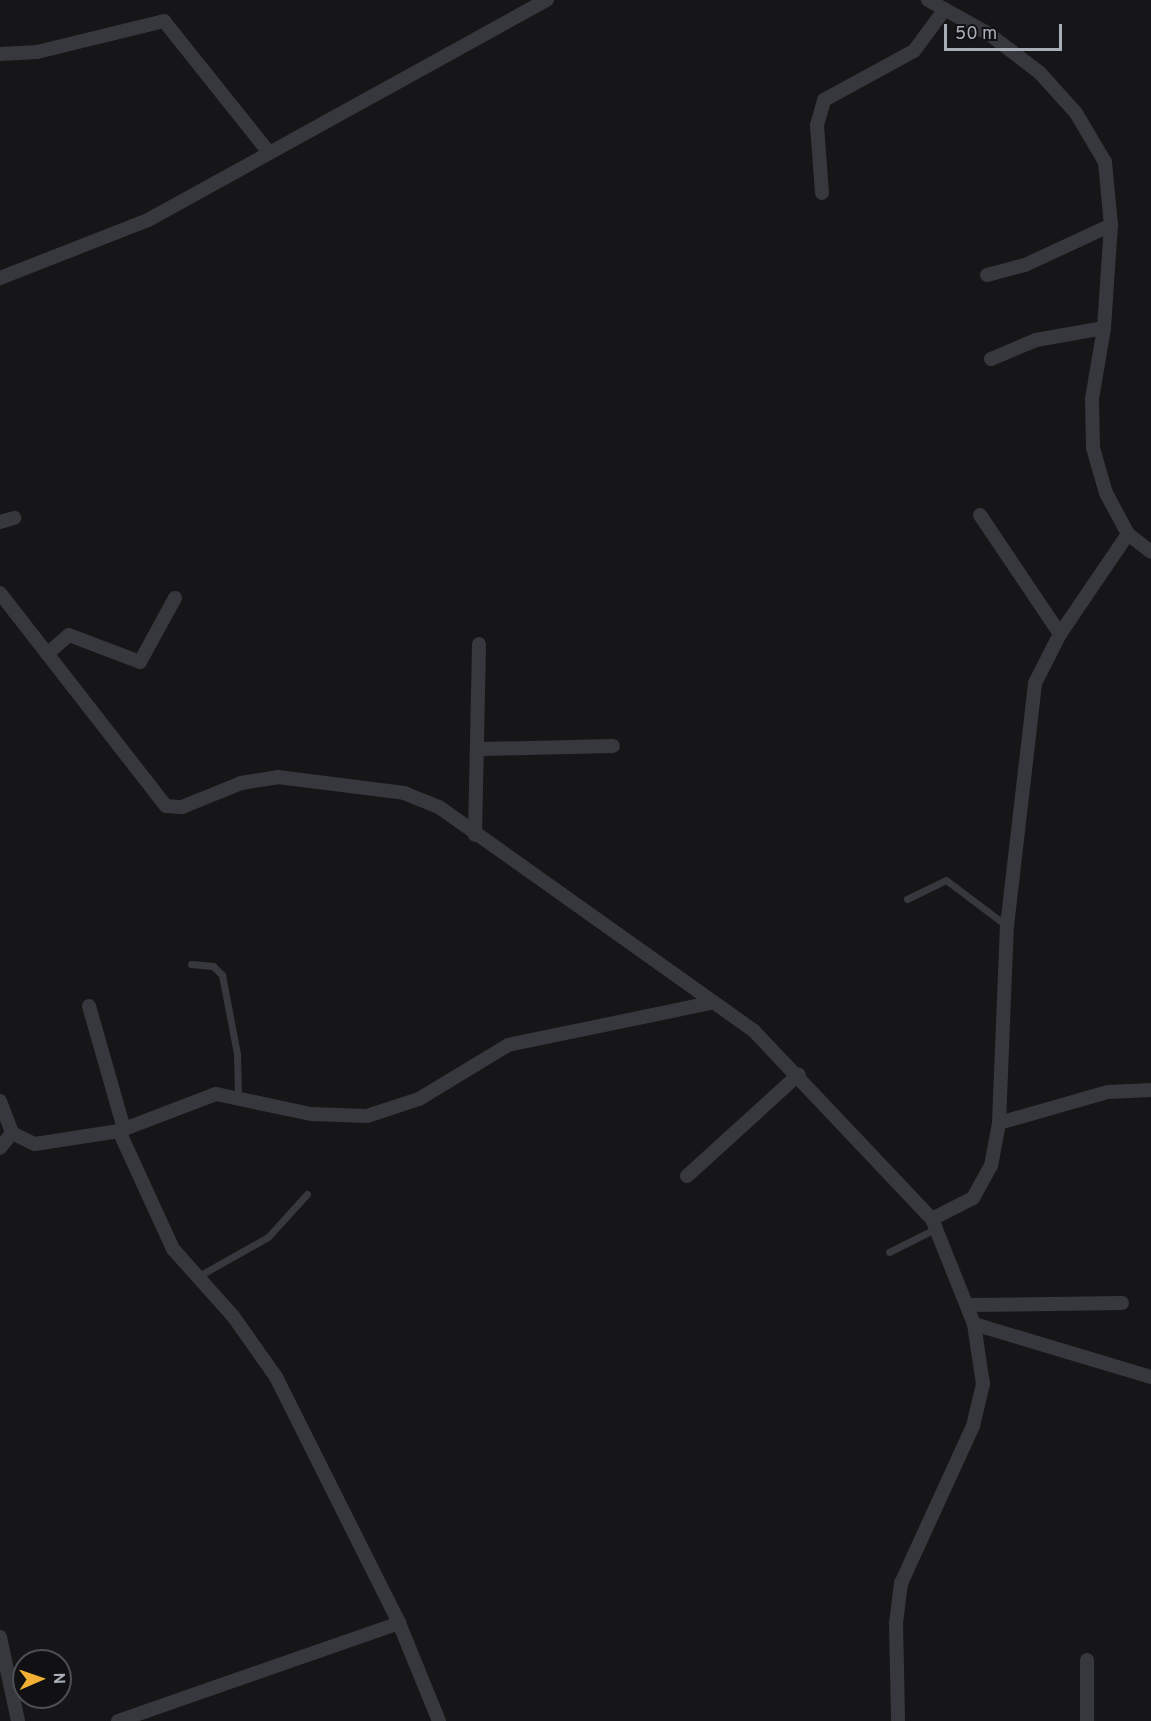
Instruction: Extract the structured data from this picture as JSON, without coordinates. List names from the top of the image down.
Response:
{
  "scale_bar": "50 m",
  "north": "right"
}
